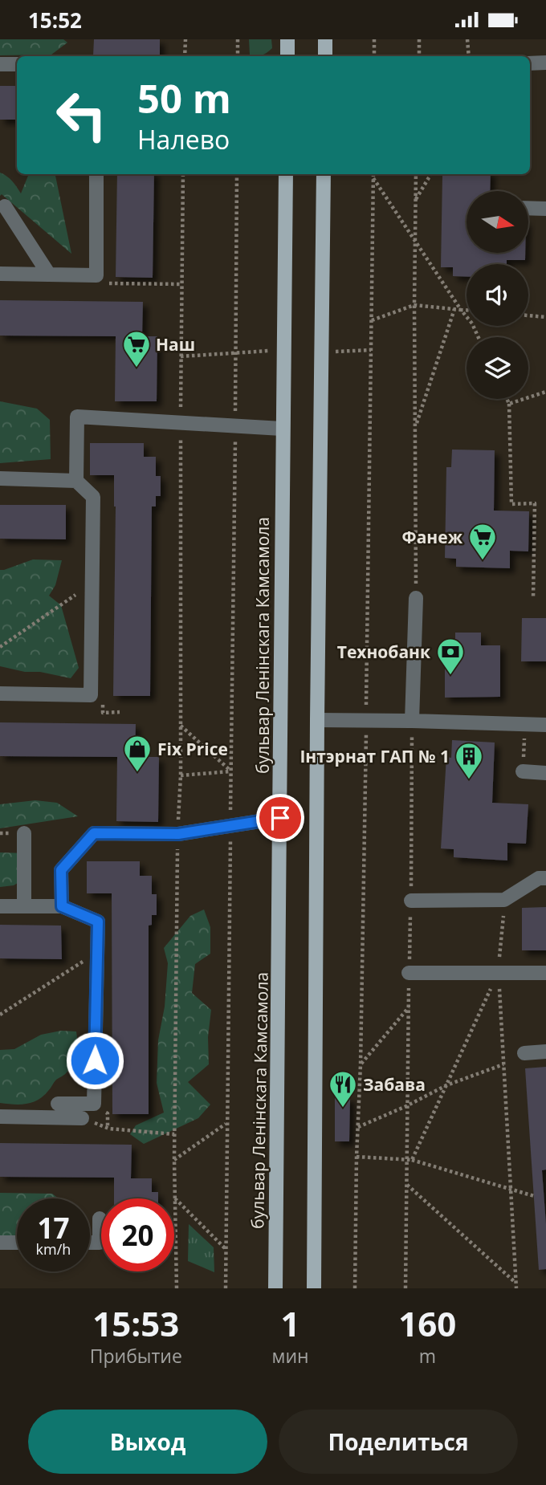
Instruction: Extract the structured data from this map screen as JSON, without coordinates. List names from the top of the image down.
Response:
{
  "streets": {
    "main road": ["бульвар Ленінскага Камсамола"]
  },
  "places": {
    "supermarket": ["Наш", "Фанеж"],
    "bank": ["Технобанк"],
    "shop": ["Fix Price"],
    "building": ["Інтэрнат ГАП № 1"],
    "restaurant": ["Забава"]
  },
  "north": "right",
  "page": {
    "status": "15:52",
    "turn": ["50 m", "Налево"],
    "speed": "17 km/h",
    "limit": "20",
    "eta": [
      "15:53",
      "Прибытие",
      "1",
      "мин",
      "160",
      "m"
    ],
    "buttons": ["Выход", "Поделиться"]
  }
}
